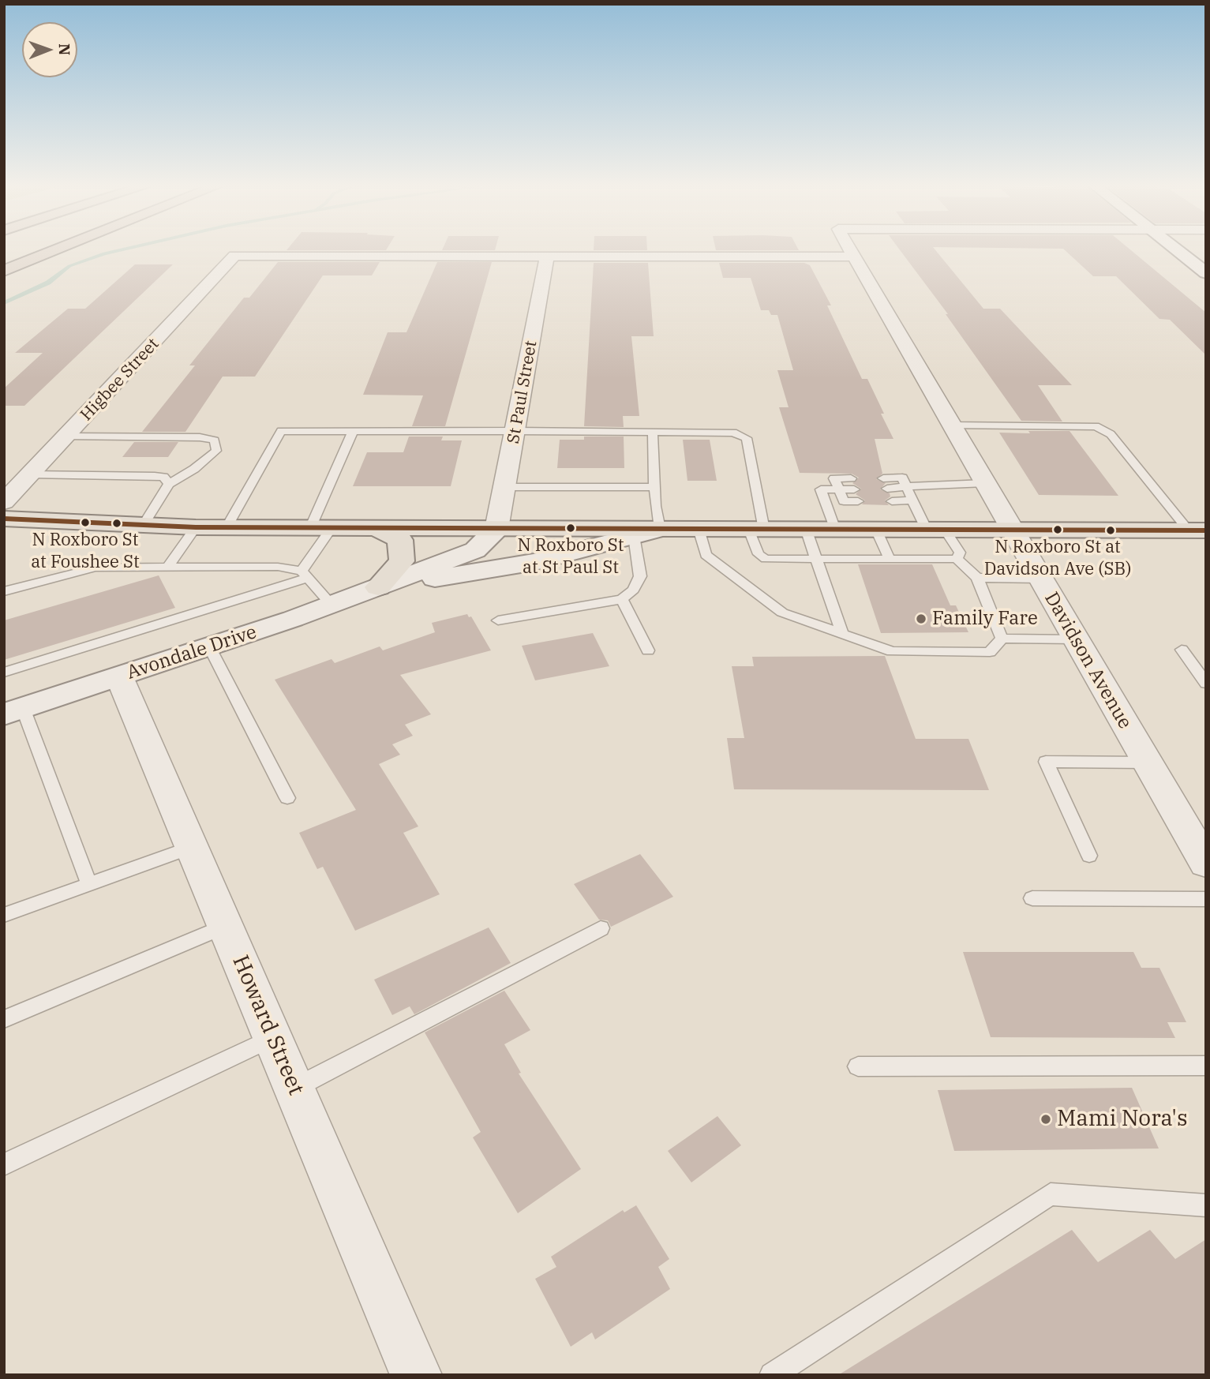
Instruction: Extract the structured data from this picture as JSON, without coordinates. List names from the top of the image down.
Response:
{
  "streets": {
    "main road": ["Avondale Drive"],
    "street": [
      "Higbee Street",
      "St Paul Street",
      "Davidson Avenue",
      "Howard Street"
    ]
  },
  "crossings": [
    ["Higbee Street", "St Paul Street"],
    ["St Paul Street", "Avondale Drive"],
    ["Avondale Drive", "Howard Street"]
  ],
  "places": [
    "N Roxboro St at Foushee St",
    "N Roxboro St at St Paul St",
    "N Roxboro St at Davidson Ave (SB)",
    "Family Fare",
    "Mami Nora's"
  ],
  "north": "right"
}
